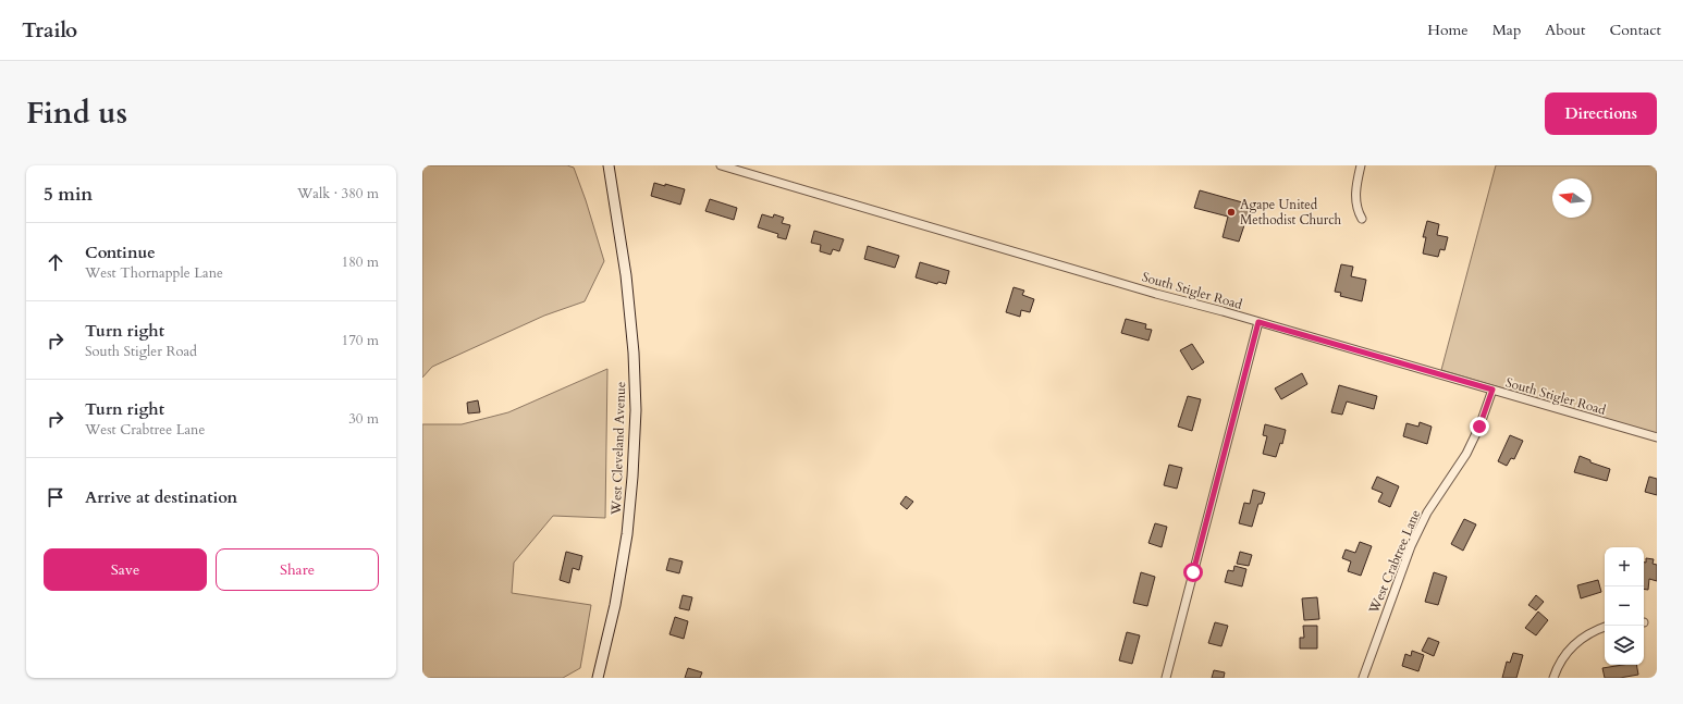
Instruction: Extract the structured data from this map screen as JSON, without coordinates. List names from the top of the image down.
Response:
{
  "streets": {
    "main road": ["West Cleveland Avenue"],
    "street": ["South Stigler Road", "West Crabtree Lane"]
  },
  "crossings": [
    ["South Stigler Road", "West Crabtree Lane"]
  ],
  "places": ["Agape United Methodist Church"],
  "north": "left",
  "page": {
    "header": "Trailo",
    "nav": [
      "Home",
      "Map",
      "About",
      "Contact"
    ],
    "title": "Find us",
    "buttons": [
      "Directions",
      ["Save", "Share"]
    ],
    "heading": ["5 min", "Walk · 380 m"],
    "list": [
      ["Continue", "West Thornapple Lane", "180 m"],
      ["Turn right", "South Stigler Road", "170 m"],
      ["Turn right", "West Crabtree Lane", "30 m"],
      "Arrive at destination"
    ],
    "map_buttons": ["+", "−"]
  }
}
